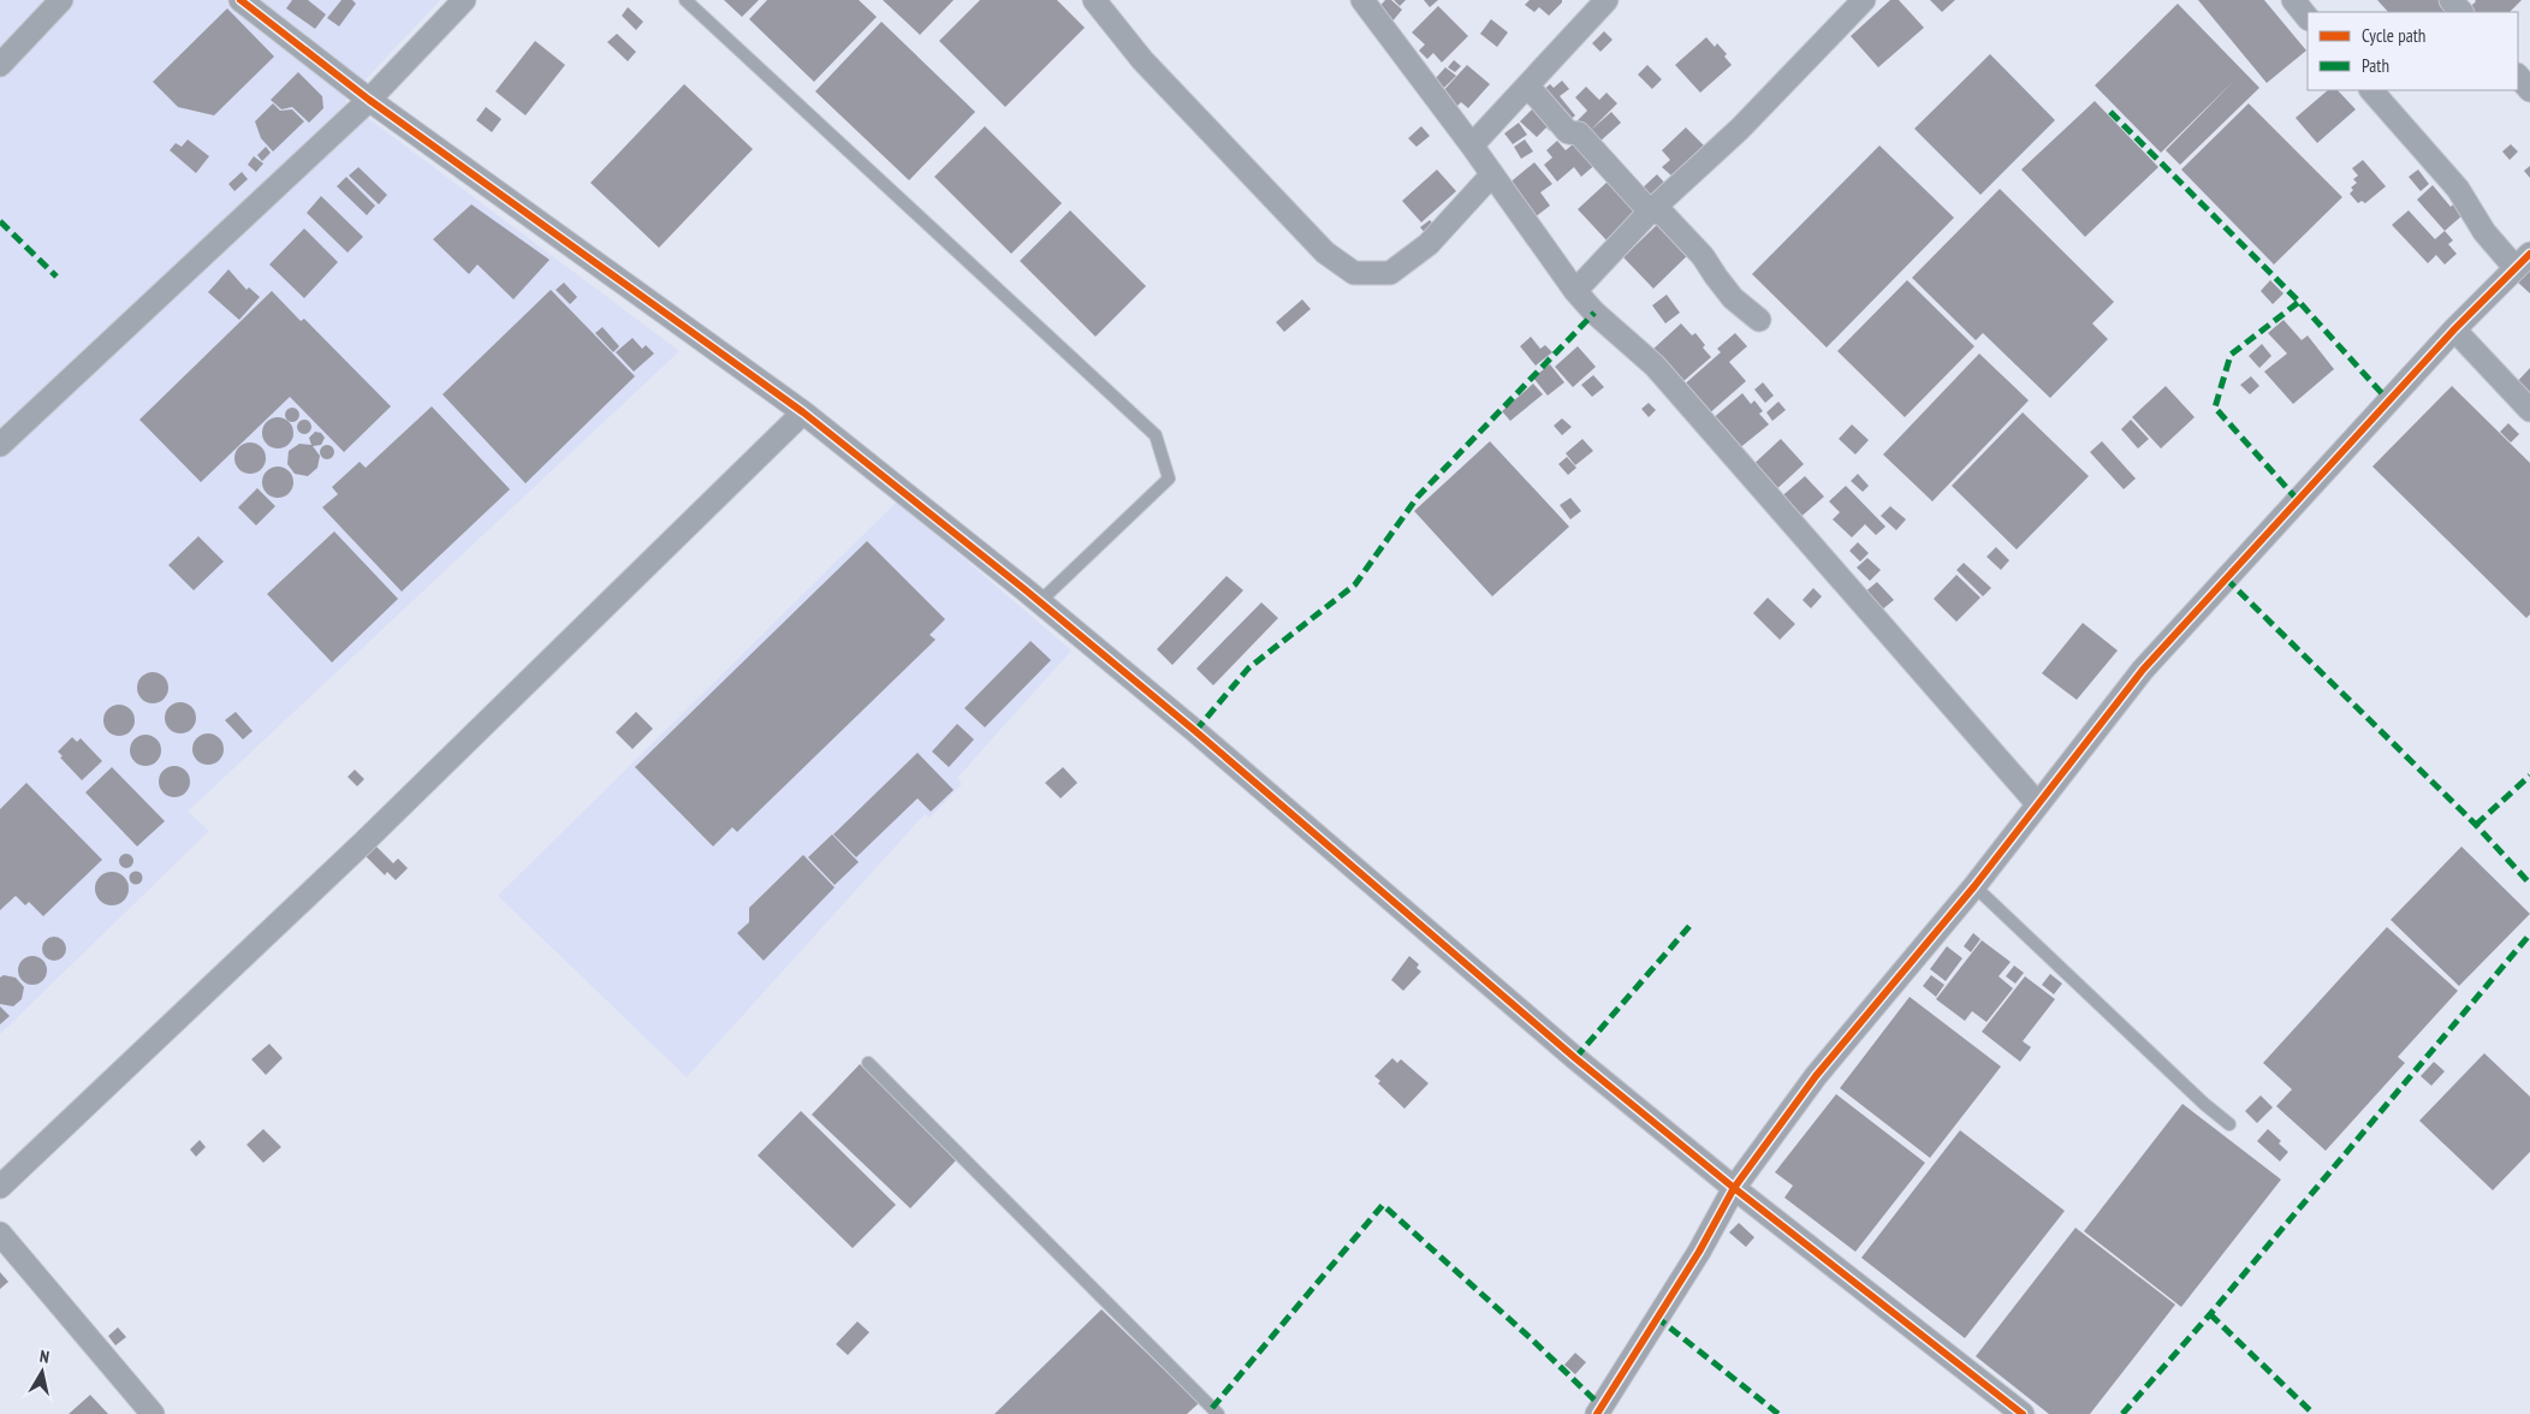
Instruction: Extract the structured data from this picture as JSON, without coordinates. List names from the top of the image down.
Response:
{
  "legend": ["Cycle path", "Path"],
  "north": "top"
}
